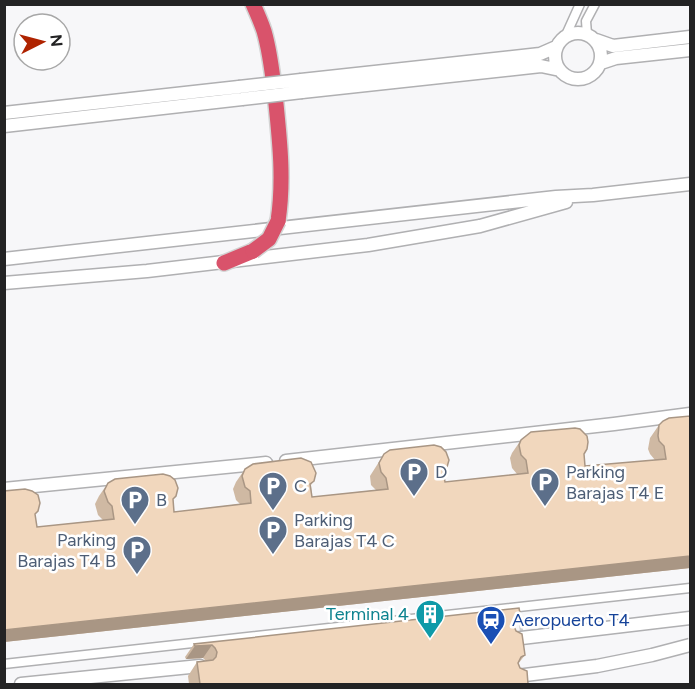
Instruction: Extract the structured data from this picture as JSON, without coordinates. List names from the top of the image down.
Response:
{
  "places": {
    "parking": [
      "D",
      "Parking Barajas T4 E",
      "C",
      "B",
      "Parking Barajas T4 C",
      "Parking Barajas T4 B"
    ],
    "building": ["Terminal 4"],
    "station": ["Aeropuerto T4"]
  },
  "north": "right"
}
